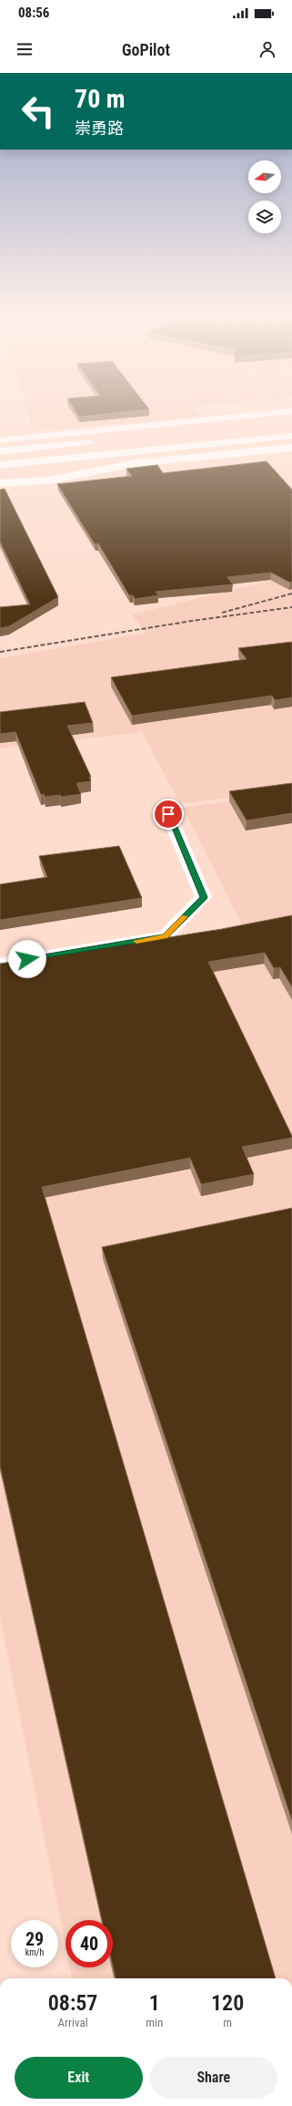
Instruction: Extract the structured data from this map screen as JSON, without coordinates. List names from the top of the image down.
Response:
{
  "north": "left",
  "page": {
    "status": "08:56",
    "header": "GoPilot",
    "turn": ["70 m", "崇勇路"],
    "speed": "29 km/h",
    "limit": "40",
    "eta": [
      "08:57",
      "Arrival",
      "1",
      "min",
      "120",
      "m"
    ],
    "buttons": ["Exit", "Share"]
  }
}
